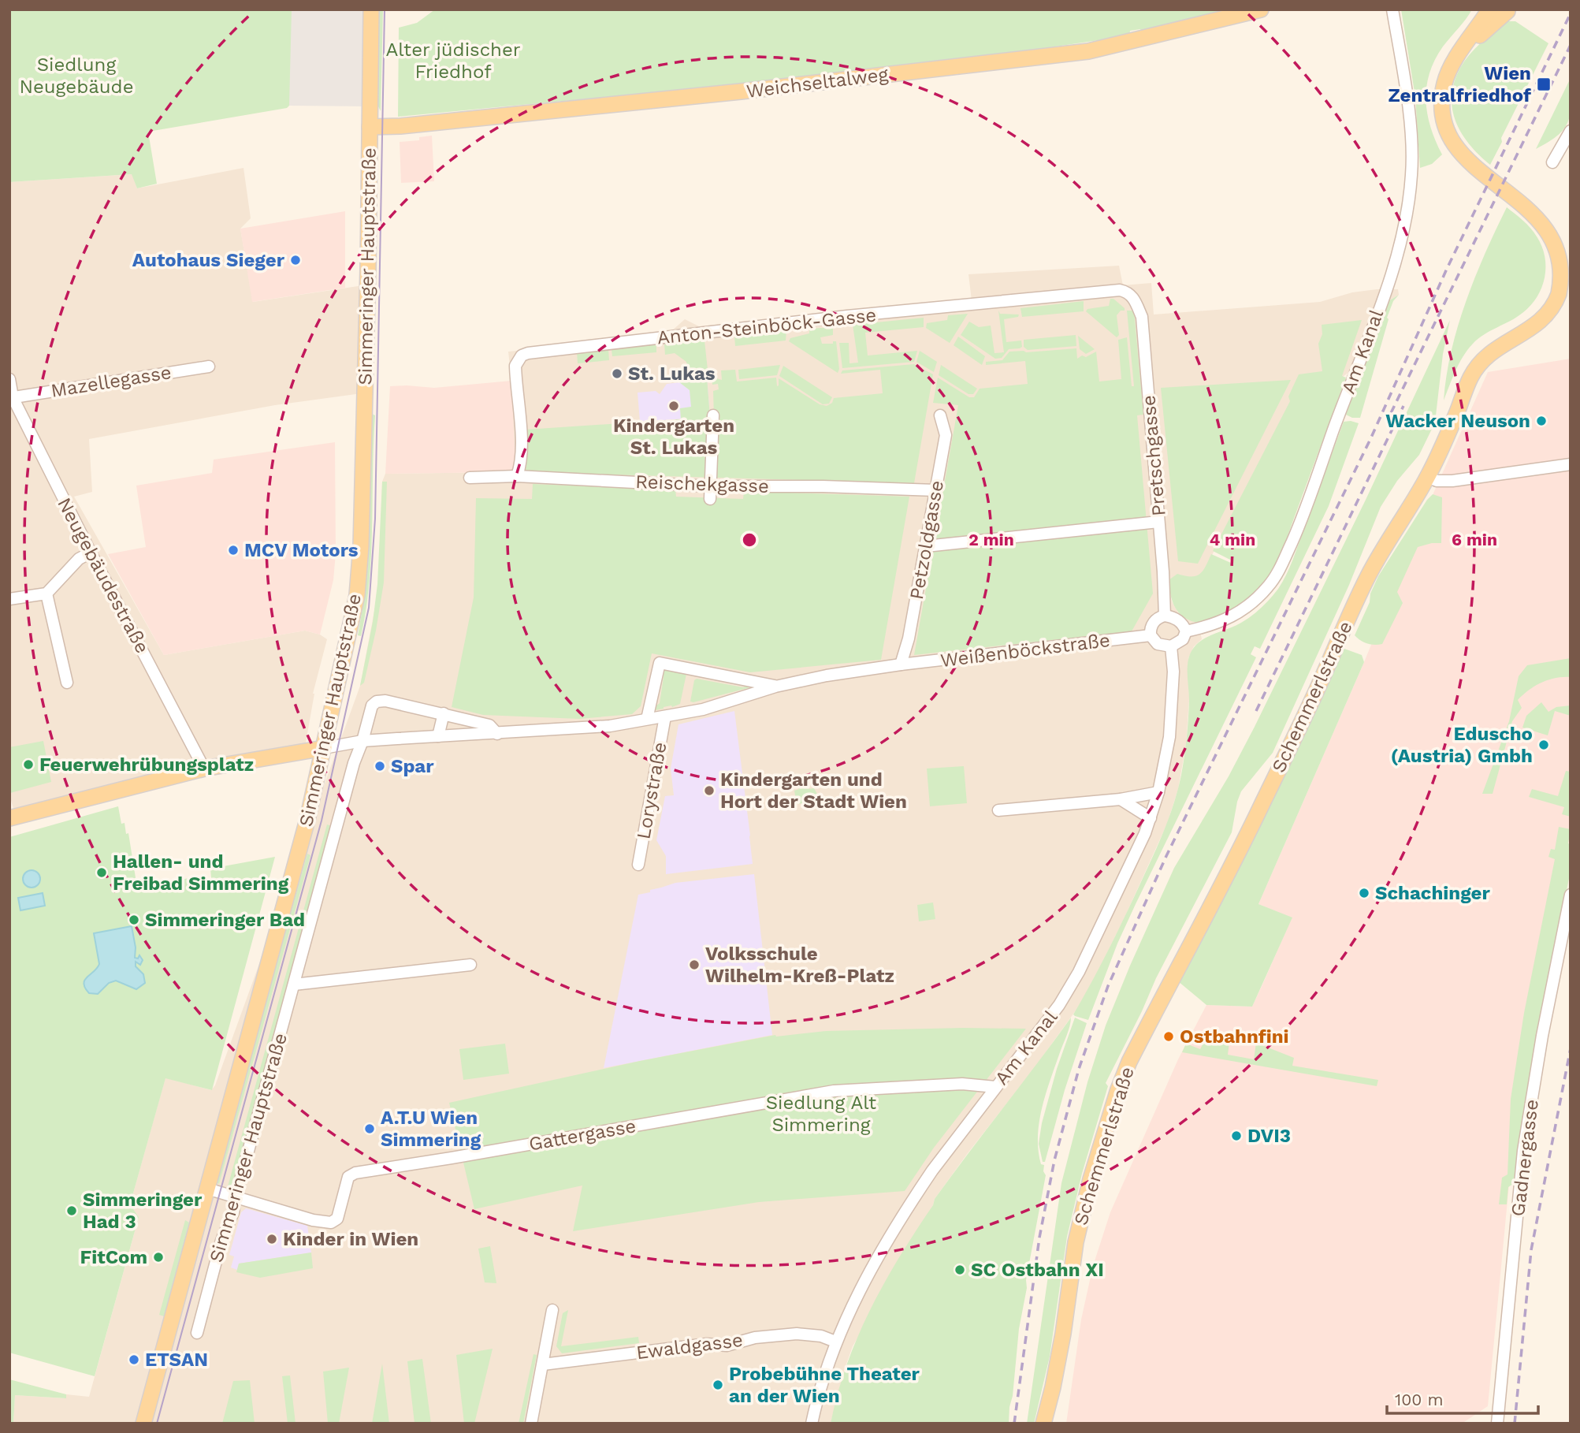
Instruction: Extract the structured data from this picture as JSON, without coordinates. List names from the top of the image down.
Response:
{
  "streets": {
    "main road": ["Weichseltalweg", "Simmeringer Hauptstraße", "Schemmerlstraße"],
    "street": [
      "Anton-Steinböck-Gasse",
      "Am Kanal",
      "Mazellegasse",
      "Pretschgasse",
      "Reischekgasse",
      "Petzoldgasse",
      "Neugebäudestraße",
      "Weißenböckstraße",
      "Lorystraße",
      "Gattergasse",
      "Gadnergasse",
      "Ewaldgasse"
    ]
  },
  "crossings": [
    ["Weichseltalweg", "Simmeringer Hauptstraße"],
    ["Simmeringer Hauptstraße", "Gattergasse"],
    ["Anton-Steinböck-Gasse", "Pretschgasse"],
    ["Anton-Steinböck-Gasse", "Reischekgasse"],
    ["Am Kanal", "Pretschgasse"],
    ["Am Kanal", "Weißenböckstraße"],
    ["Am Kanal", "Gattergasse"],
    ["Am Kanal", "Ewaldgasse"],
    ["Mazellegasse", "Neugebäudestraße"],
    ["Pretschgasse", "Weißenböckstraße"],
    ["Reischekgasse", "Petzoldgasse"],
    ["Petzoldgasse", "Weißenböckstraße"],
    ["Weißenböckstraße", "Lorystraße"]
  ],
  "parks": ["Alter jüdischer Friedhof", "Siedlung Neugebäude", "Siedlung Alt Simmering"],
  "places": {
    "transit": ["Wien Zentralfriedhof"],
    "other": [
      "Autohaus Sieger",
      "St. Lukas",
      "Kindergarten St. Lukas",
      "Wacker Neuson",
      "MCV Motors",
      "Eduscho (Austria) Gmbh",
      "Feuerwehrübungsplatz",
      "Spar",
      "Kindergarten und Hort der Stadt Wien",
      "Hallen- und Freibad Simmering",
      "Schachinger",
      "Simmeringer Bad",
      "Volksschule Wilhelm-Kreß-Platz",
      "Ostbahnfini",
      "A.T.U Wien Simmering",
      "DVI3",
      "Simmeringer Had 3",
      "Kinder in Wien",
      "FitCom",
      "SC Ostbahn XI",
      "ETSAN",
      "Probebühne Theater an der Wien"
    ]
  },
  "scale_bar": "100 m",
  "rings": ["2 min", "4 min", "6 min"]
}
